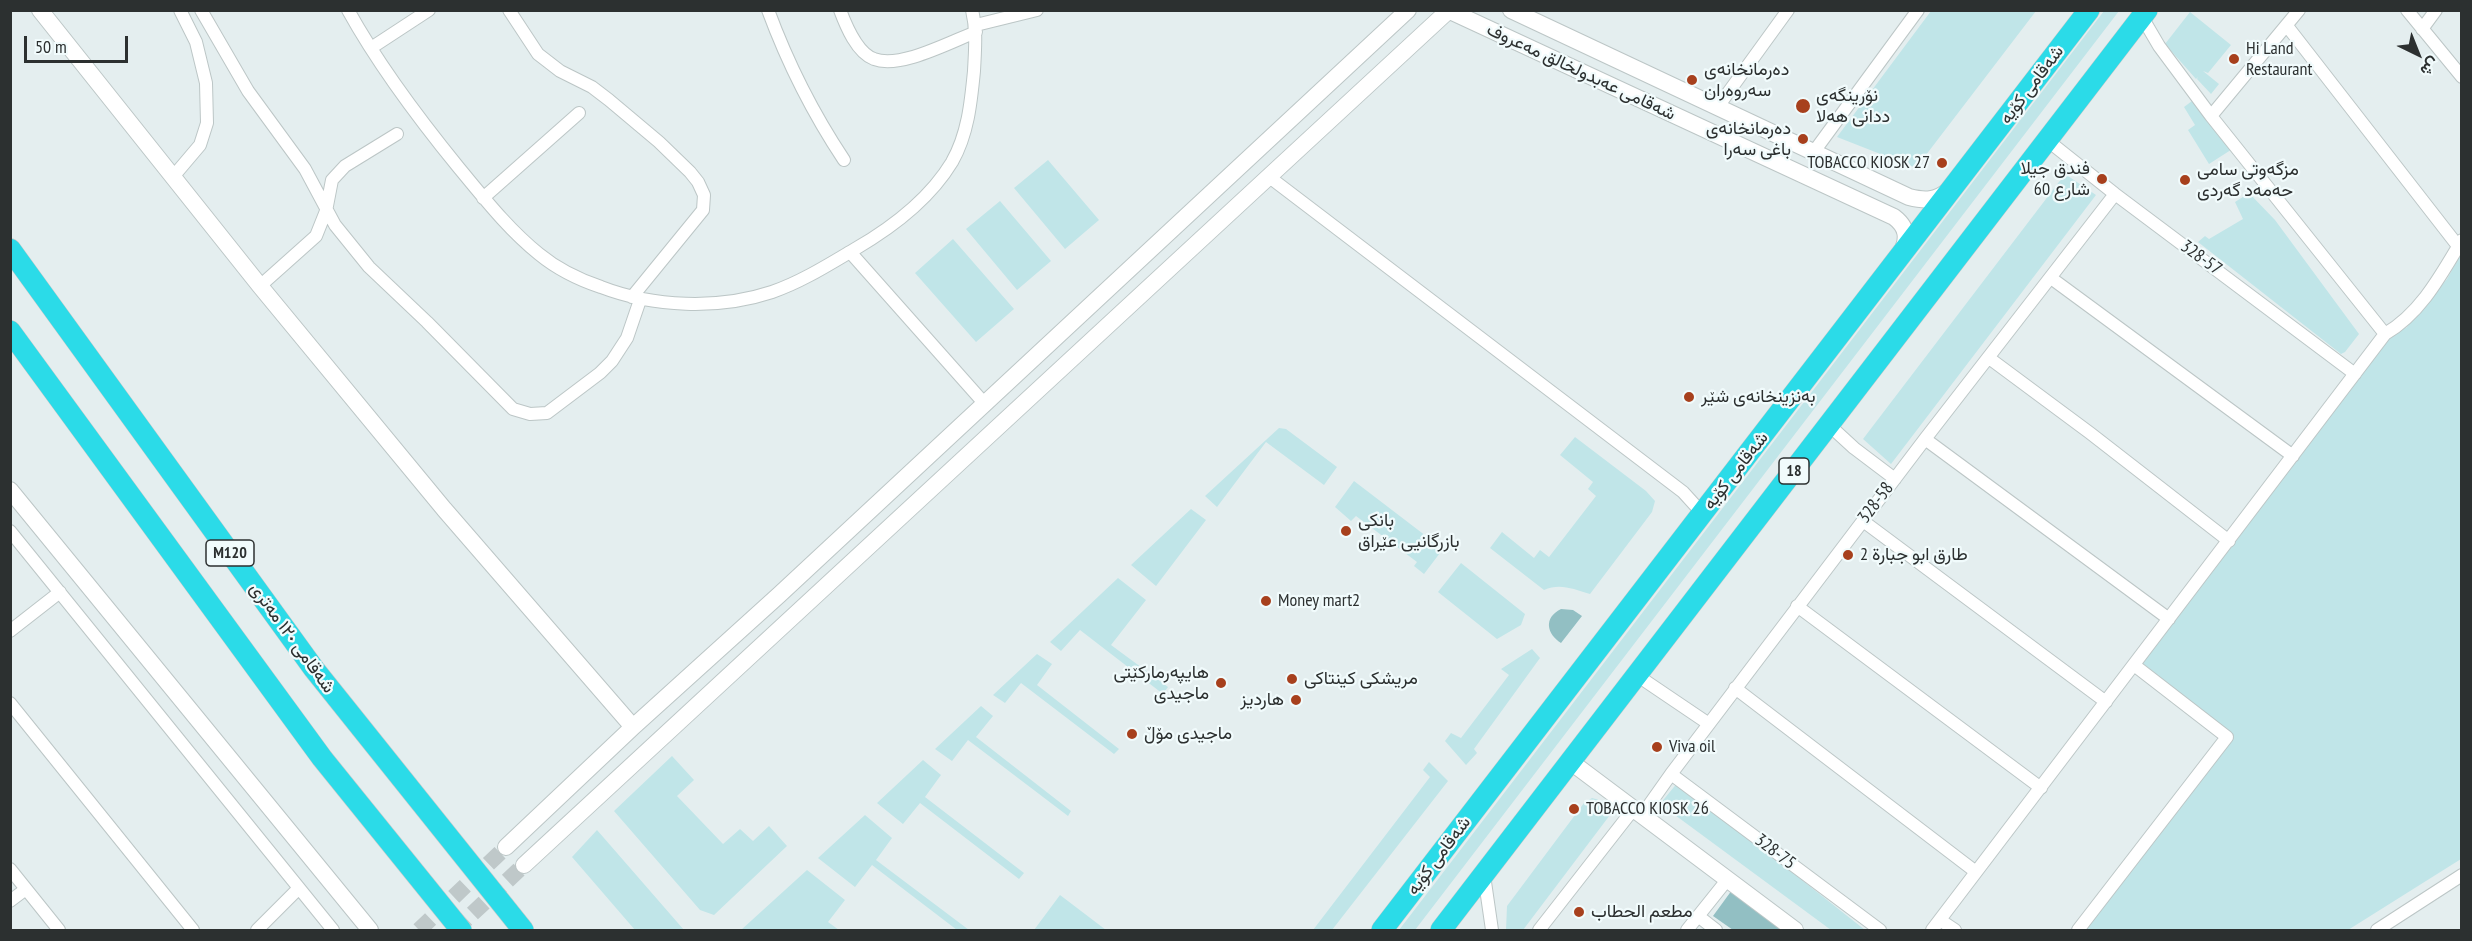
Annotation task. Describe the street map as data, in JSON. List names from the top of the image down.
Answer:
{
  "streets": {
    "highway": [
      "شەقامی کۆیە",
      "18",
      "M120",
      "شەقامی ١٢٠ مەتری"
    ],
    "street": [
      "شەقامی عەبدولخالق مەعروف",
      "328-57",
      "328-58",
      "328-75"
    ]
  },
  "crossings": [
    ["شەقامی عەبدولخالق مەعروف", "شەقامی کۆیە"],
    ["328-57", "18"],
    ["328-57", "328-58"],
    ["328-58", "328-75"]
  ],
  "places": [
    "Hi Land Restaurant",
    "دەرمانخانەی سەروەران",
    "نۆرینگەی ددانی هەلا",
    "دەرمانخانەی باغی سەرا",
    "TOBACCO KIOSK 27",
    "فندق جيلا شارع 60",
    "مزگەوتی سامی حەمەد گەردی",
    "بەنزینخانەی شێر",
    "بانکی بازرگانیی عێراق",
    "طارق ابو جبارة 2",
    "Money mart2",
    "مریشکی کینتاکی",
    "هایپەرمارکێتی ماجیدی",
    "هاردیز",
    "ماجیدی مۆڵ",
    "Viva oil",
    "TOBACCO KIOSK 26",
    "مطعم الحطاب"
  ],
  "scale_bar": "50 m",
  "north": "bottom right"
}
